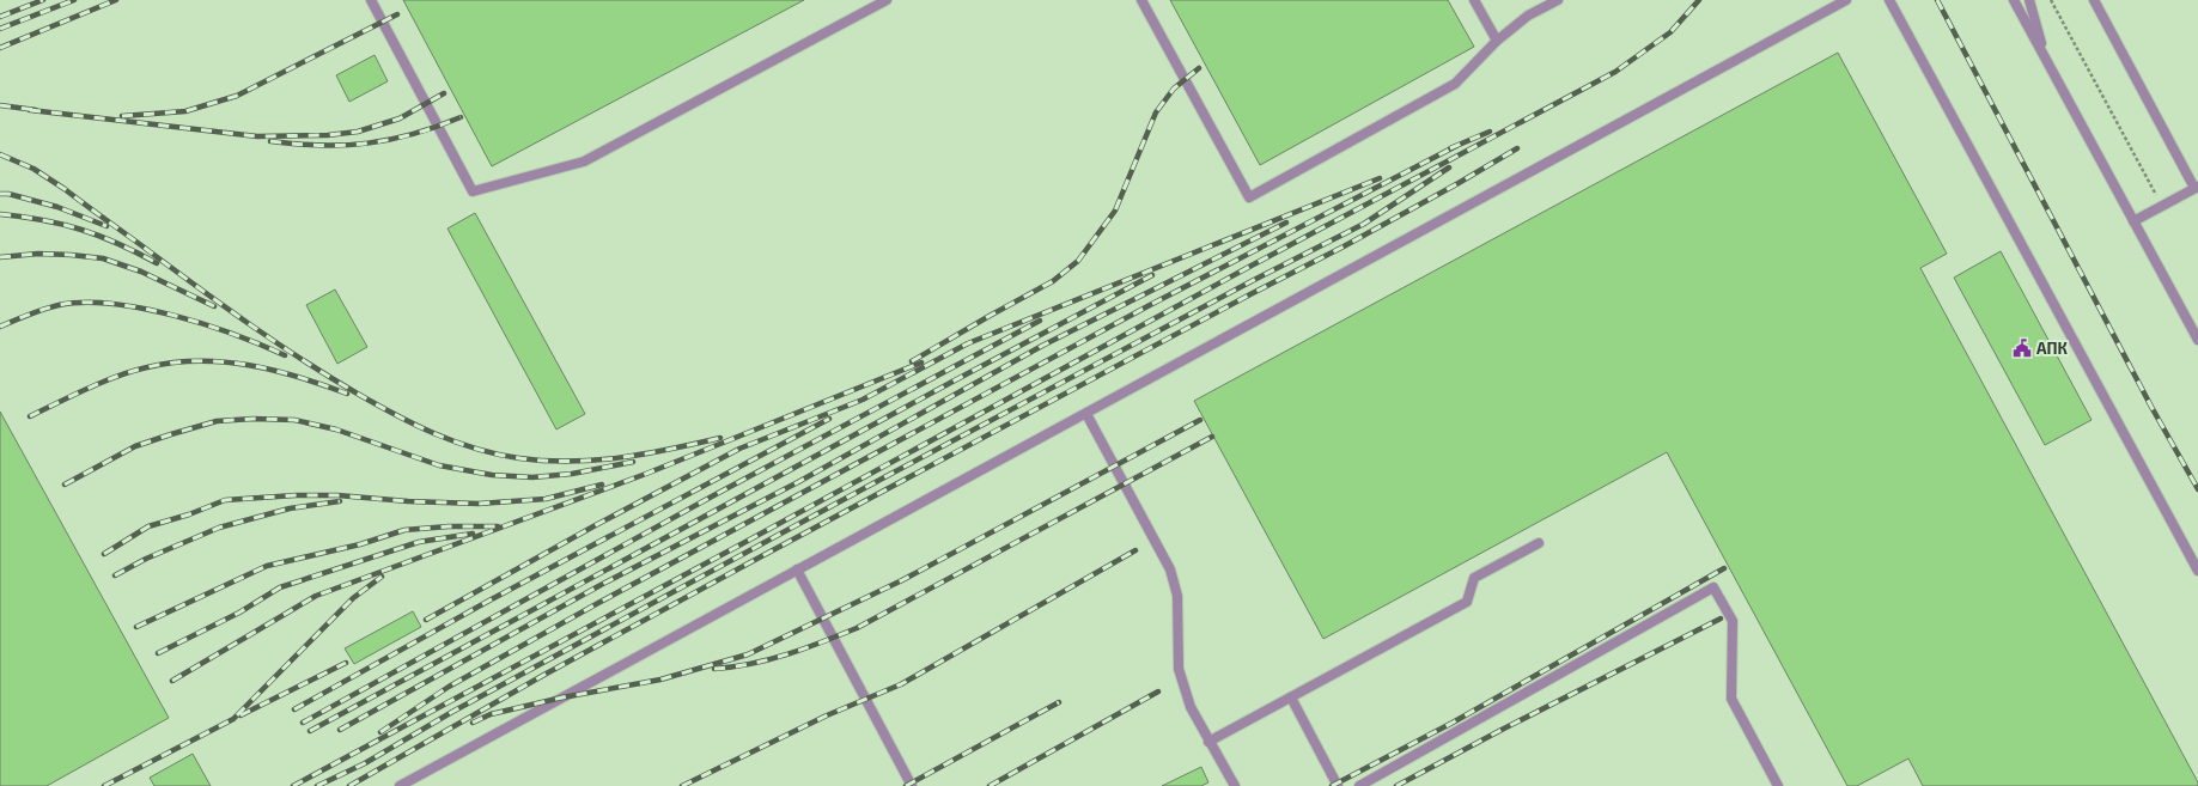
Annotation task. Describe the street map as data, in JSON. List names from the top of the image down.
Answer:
{
  "places": {
    "public building": ["АПК"]
  }
}
